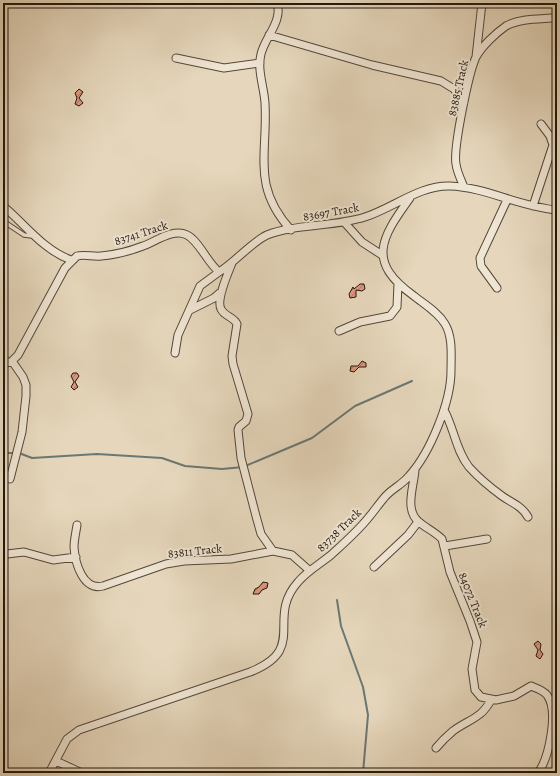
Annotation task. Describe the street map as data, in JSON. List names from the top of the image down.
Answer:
{
  "streets": {
    "street": [
      "83885 Track",
      "83697 Track",
      "83741 Track",
      "83738 Track",
      "83811 Track",
      "84072 Track"
    ]
  },
  "crossings": [
    ["83885 Track", "83697 Track"],
    ["83738 Track", "83811 Track"]
  ]
}
